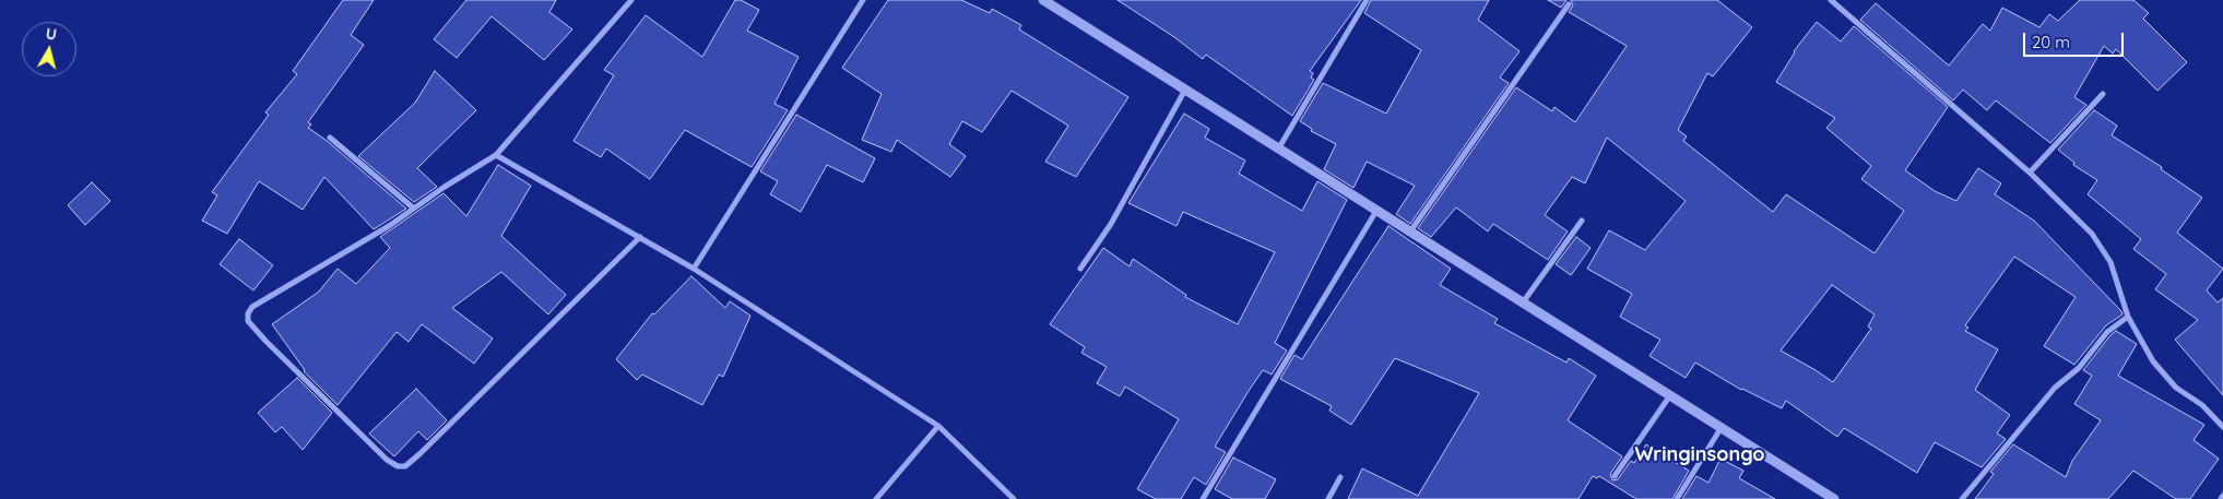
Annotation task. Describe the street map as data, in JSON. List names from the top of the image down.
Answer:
{
  "districts": ["Wringinsongo"],
  "scale_bar": "20 m",
  "north": "top"
}
